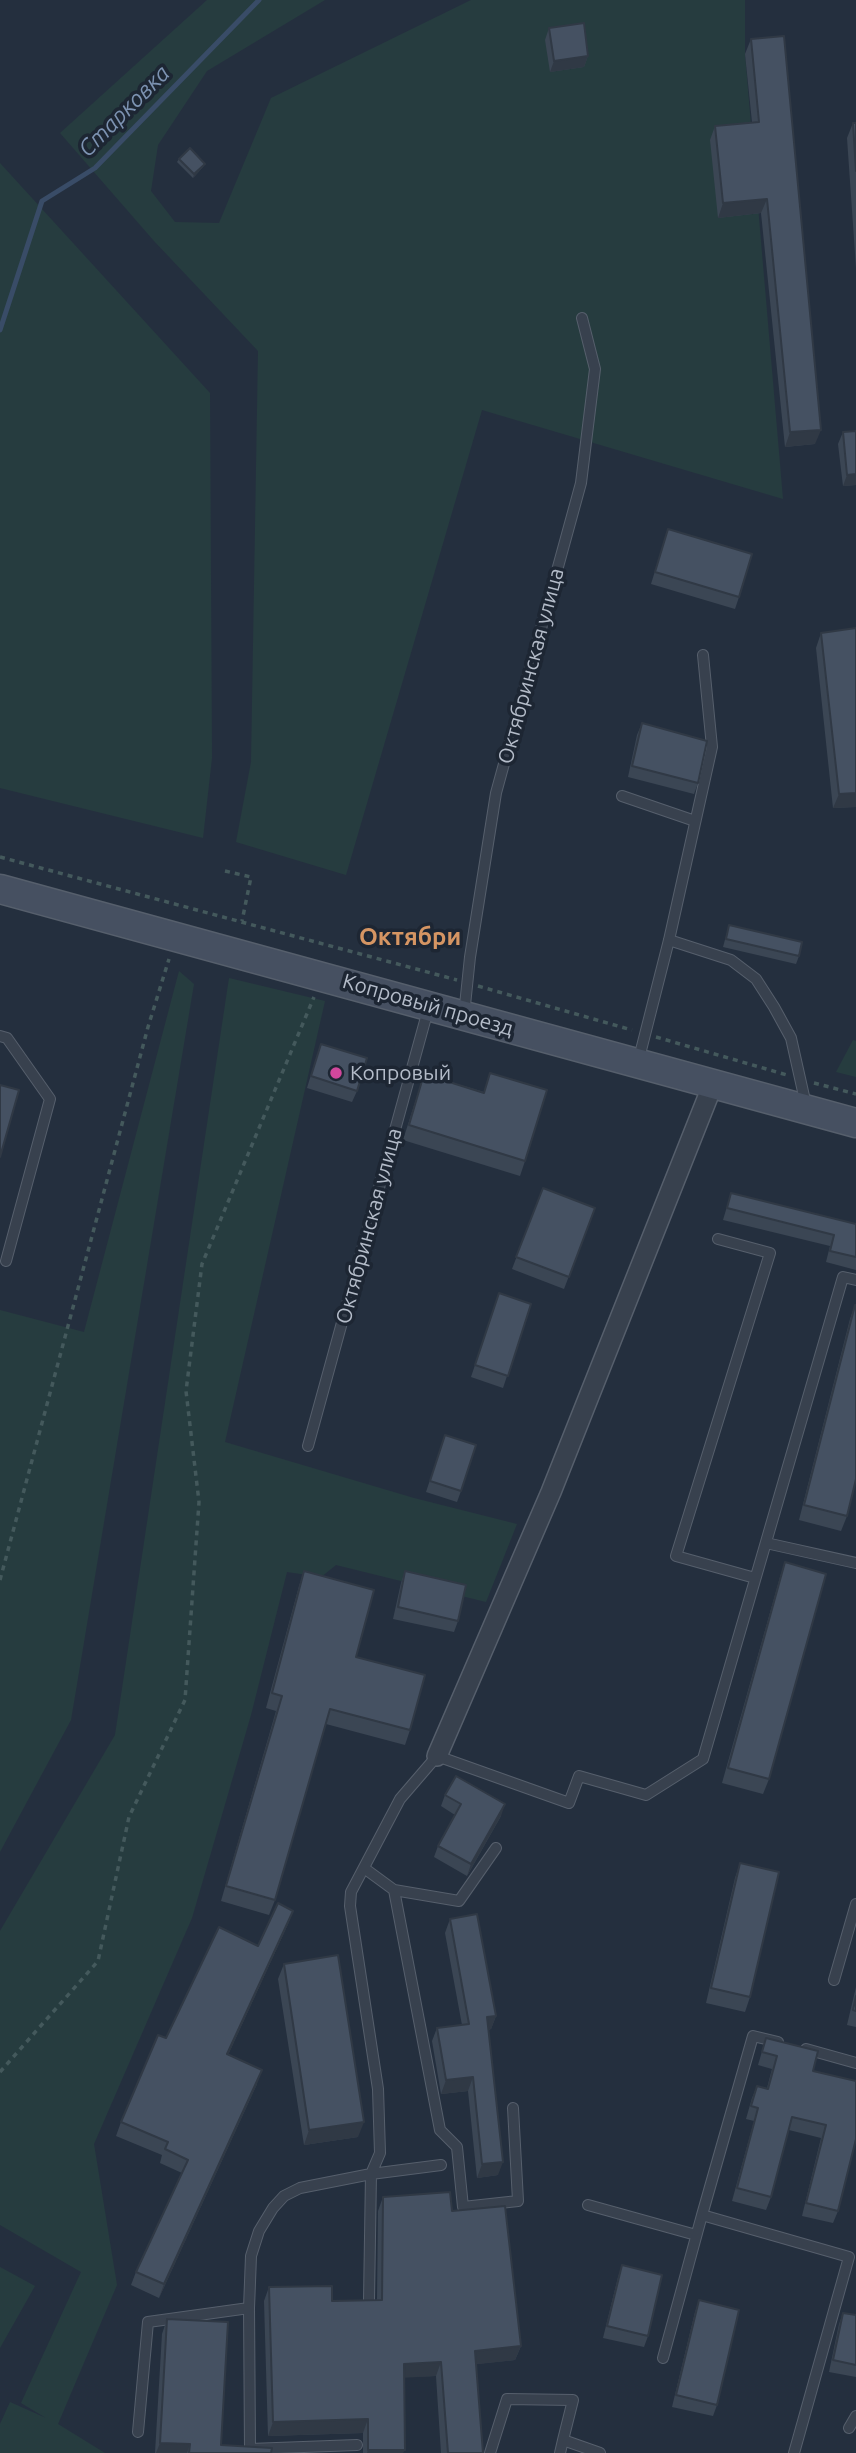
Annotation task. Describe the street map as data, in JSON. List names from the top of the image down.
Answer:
{
  "streets": {
    "main road": ["Копровый проезд"],
    "lane": ["Октябринская улица"]
  },
  "crossings": [
    ["Октябринская улица", "Копровый проезд"]
  ],
  "districts": ["Октябри"],
  "water": ["Старковка"],
  "places": ["Копровый"]
}
